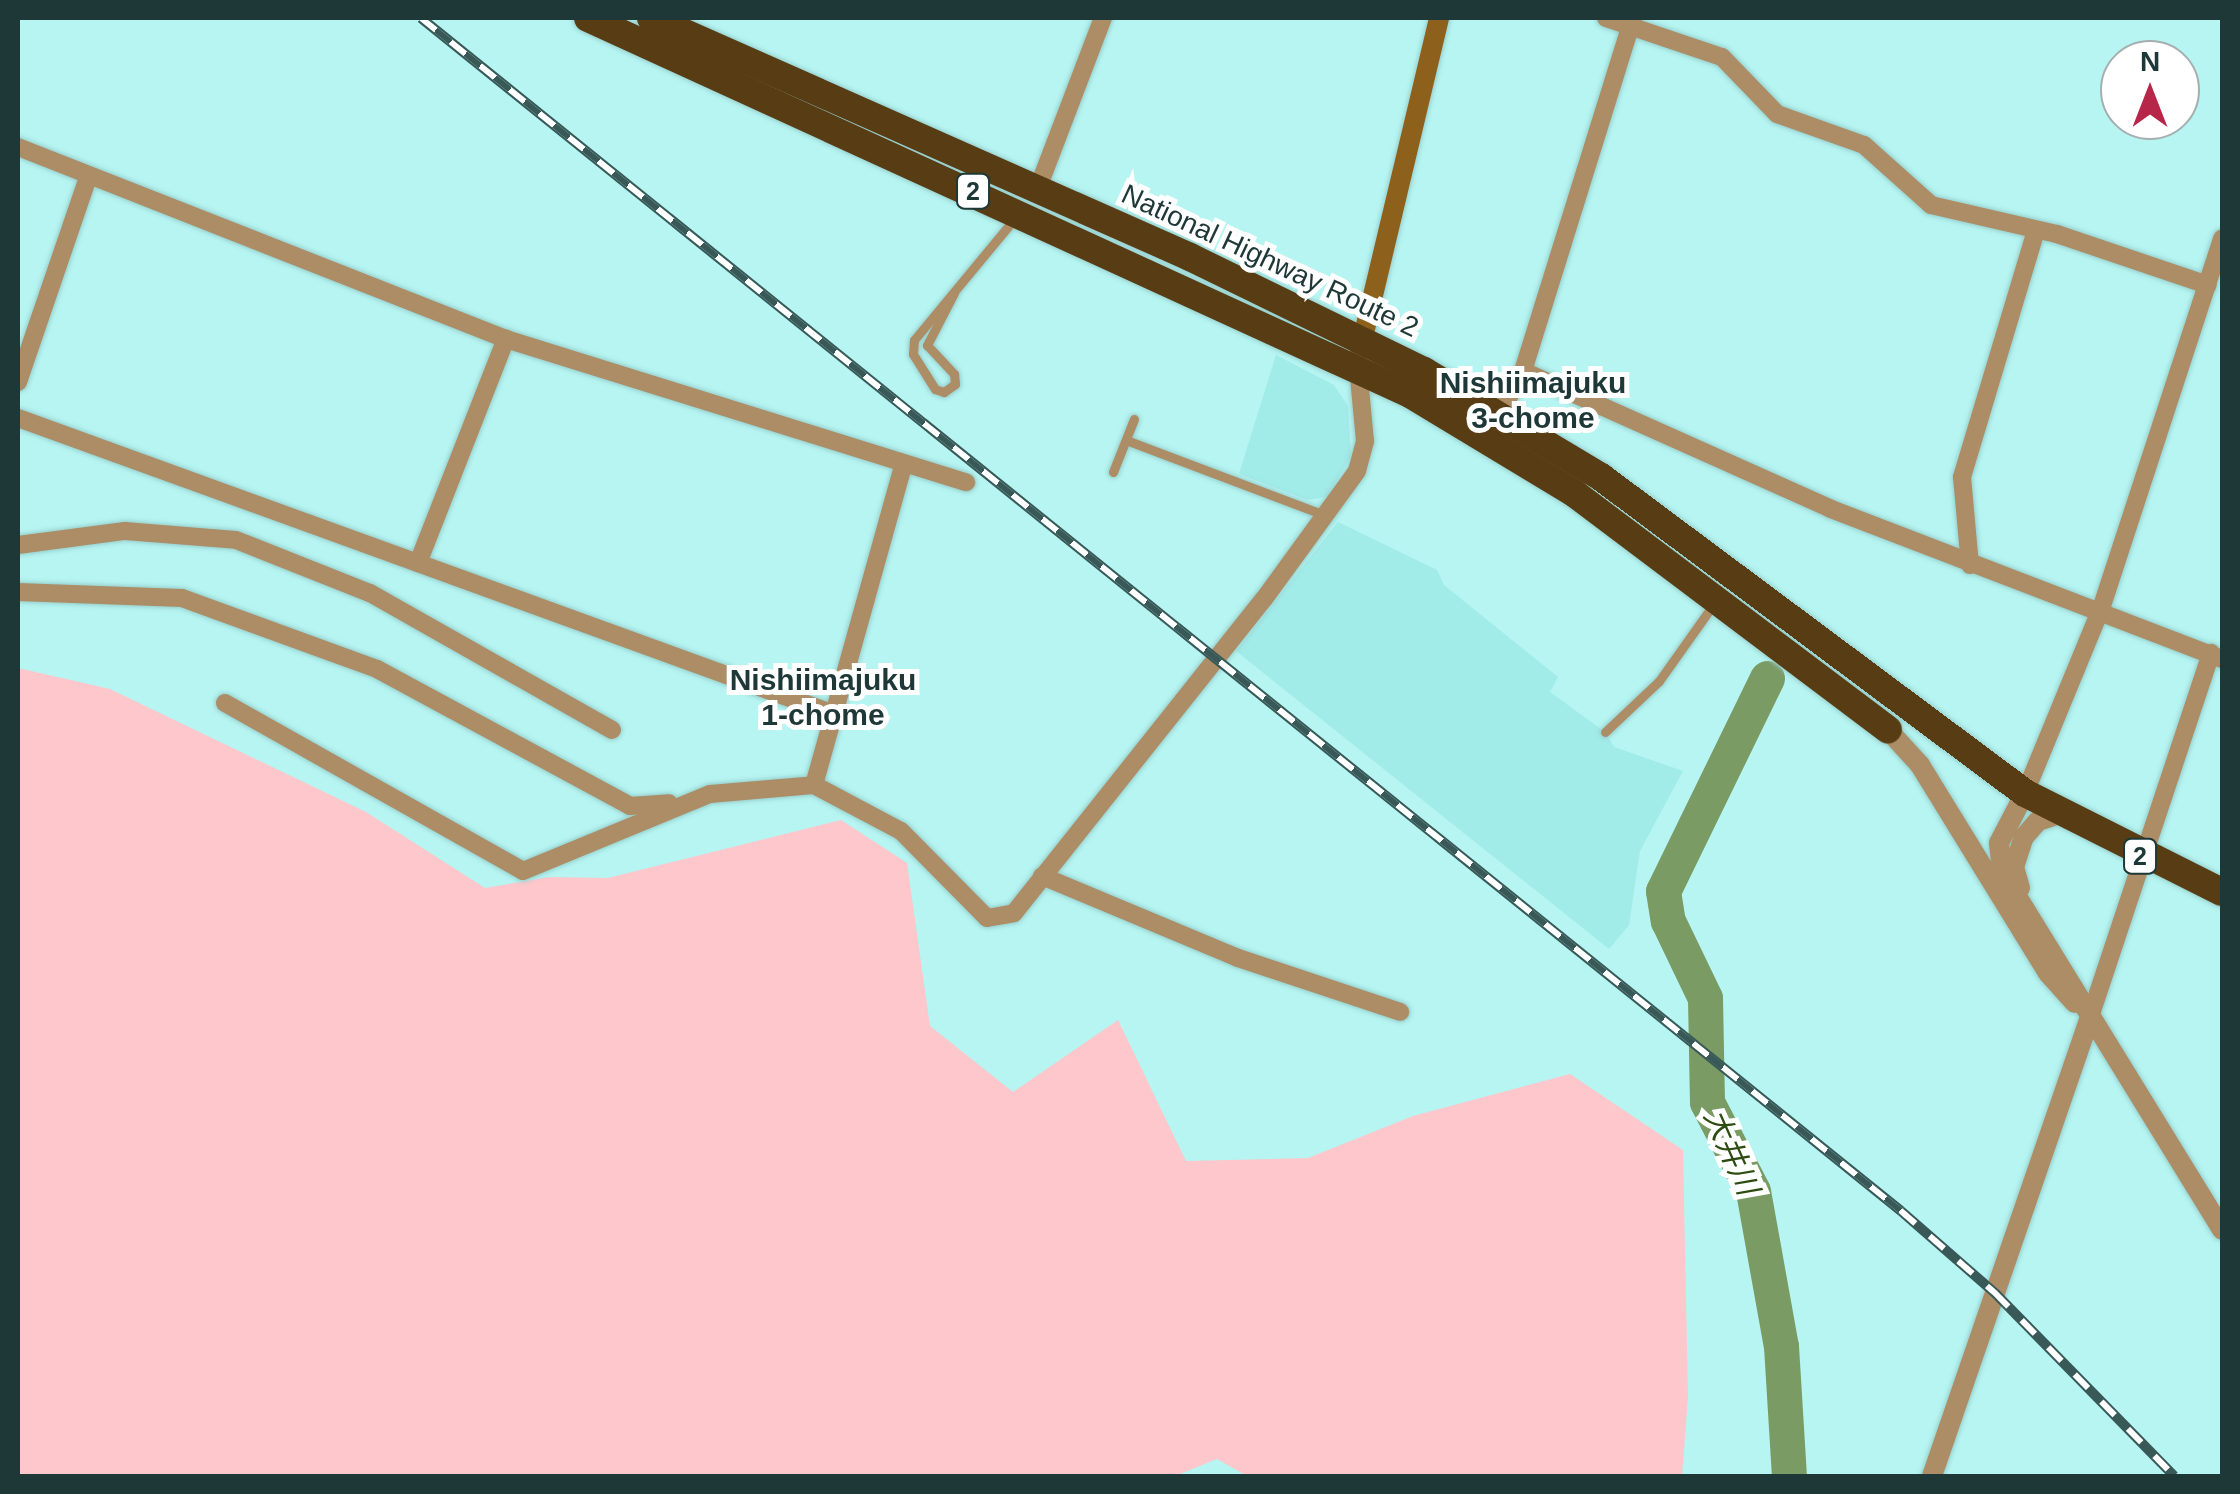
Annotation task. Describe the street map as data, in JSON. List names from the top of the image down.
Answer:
{
  "streets": {
    "highway": ["2", "National Highway Route 2"]
  },
  "districts": ["Nishiimajuku 3-chome", "Nishiimajuku 1-chome"],
  "water": ["大井川"],
  "north": "top"
}
